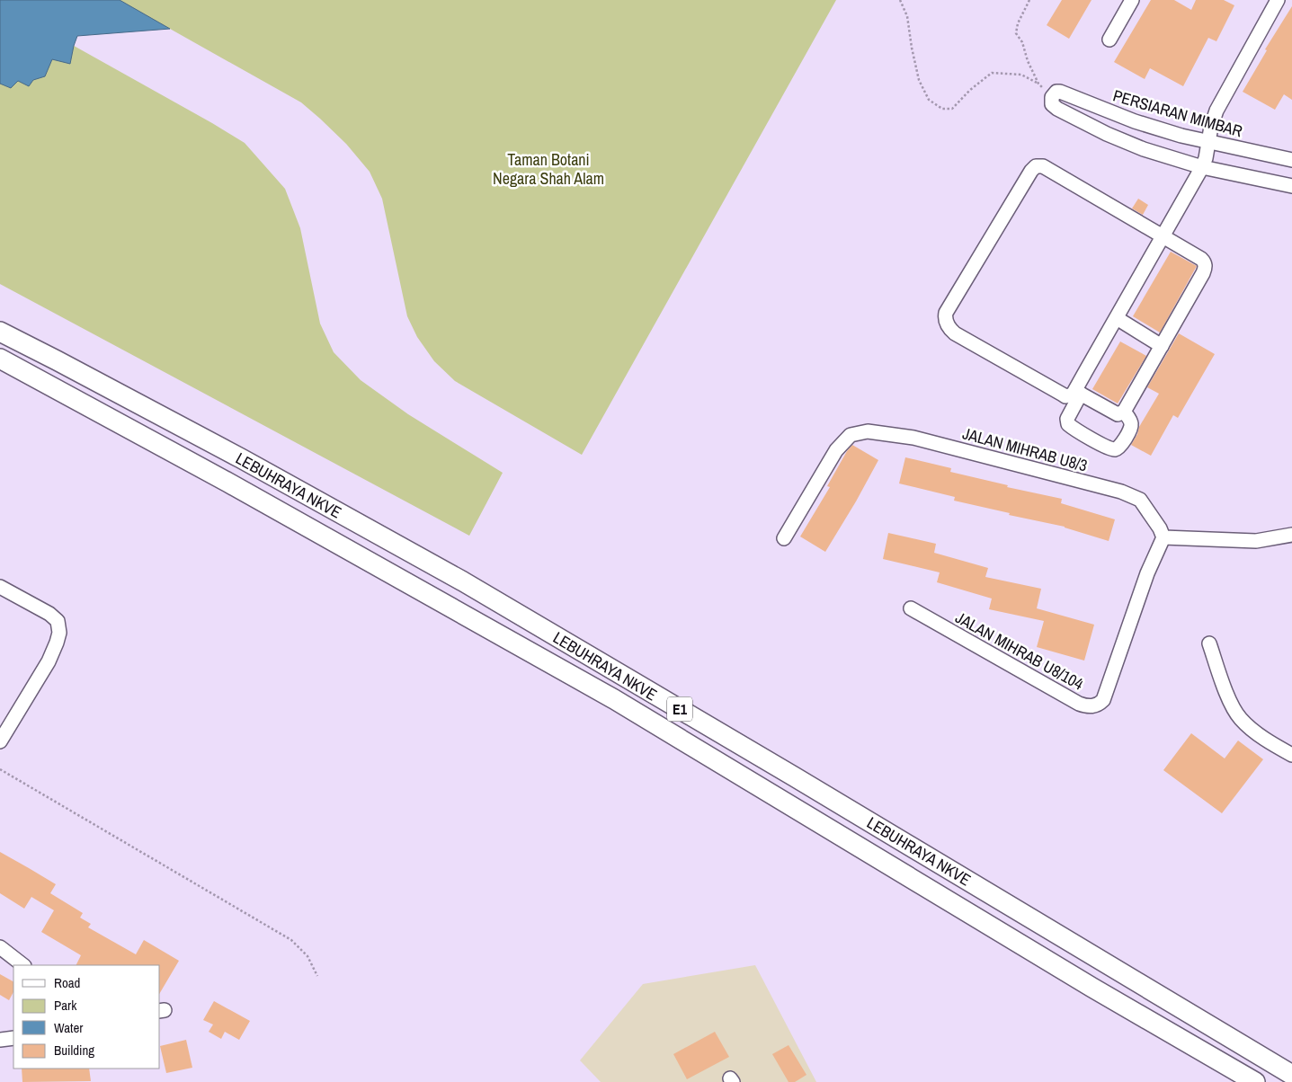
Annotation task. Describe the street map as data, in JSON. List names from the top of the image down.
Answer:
{
  "streets": {
    "highway": ["LEBUHRAYA NKVE", "E1"],
    "street": ["PERSIARAN MIMBAR", "JALAN MIHRAB U8/3", "JALAN MIHRAB U8/104"]
  },
  "crossings": [
    ["JALAN MIHRAB U8/3", "JALAN MIHRAB U8/104"]
  ],
  "parks": ["Taman Botani Negara Shah Alam"],
  "legend": [
    "Road",
    "Park",
    "Water",
    "Building"
  ]
}
